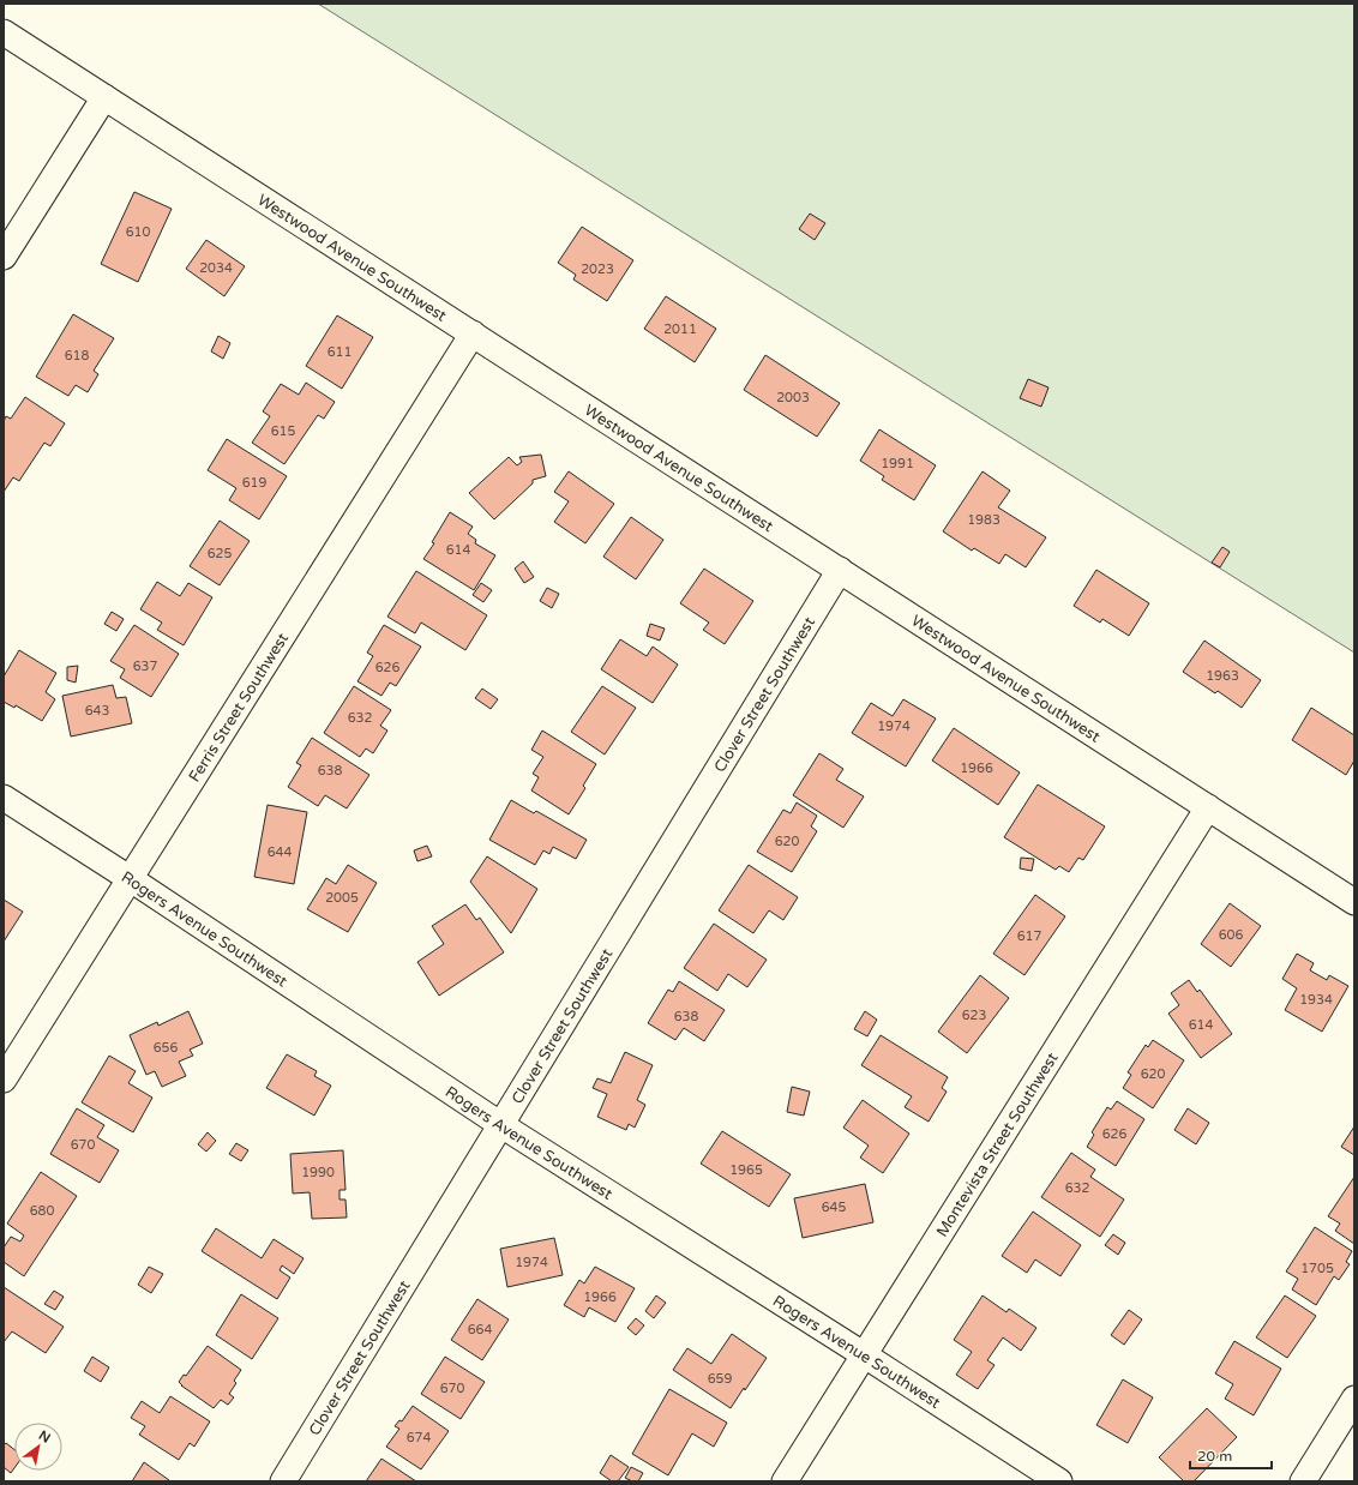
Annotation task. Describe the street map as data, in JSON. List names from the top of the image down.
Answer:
{
  "streets": {
    "street": [
      "Westwood Avenue Southwest",
      "Clover Street Southwest",
      "Ferris Street Southwest",
      "Rogers Avenue Southwest",
      "Montevista Street Southwest"
    ]
  },
  "crossings": [
    ["Westwood Avenue Southwest", "Clover Street Southwest"],
    ["Westwood Avenue Southwest", "Ferris Street Southwest"],
    ["Westwood Avenue Southwest", "Montevista Street Southwest"],
    ["Clover Street Southwest", "Rogers Avenue Southwest"],
    ["Ferris Street Southwest", "Rogers Avenue Southwest"],
    ["Rogers Avenue Southwest", "Montevista Street Southwest"]
  ],
  "house_numbers": [
    "610",
    "2034",
    "2023",
    "2011",
    "611",
    "618",
    "2003",
    "615",
    "1991",
    "619",
    "1983",
    "614",
    "625",
    "637",
    "626",
    "1963",
    "643",
    "632",
    "1974",
    "1966",
    "638",
    "620",
    "644",
    "2005",
    "606",
    "617",
    "1934",
    "623",
    "638",
    "614",
    "656",
    "620",
    "626",
    "670",
    "1965",
    "1990",
    "632",
    "645",
    "680",
    "1974",
    "1705",
    "1966",
    "664",
    "659",
    "670",
    "674"
  ],
  "scale_bar": "20 m",
  "north": "top right"
}
